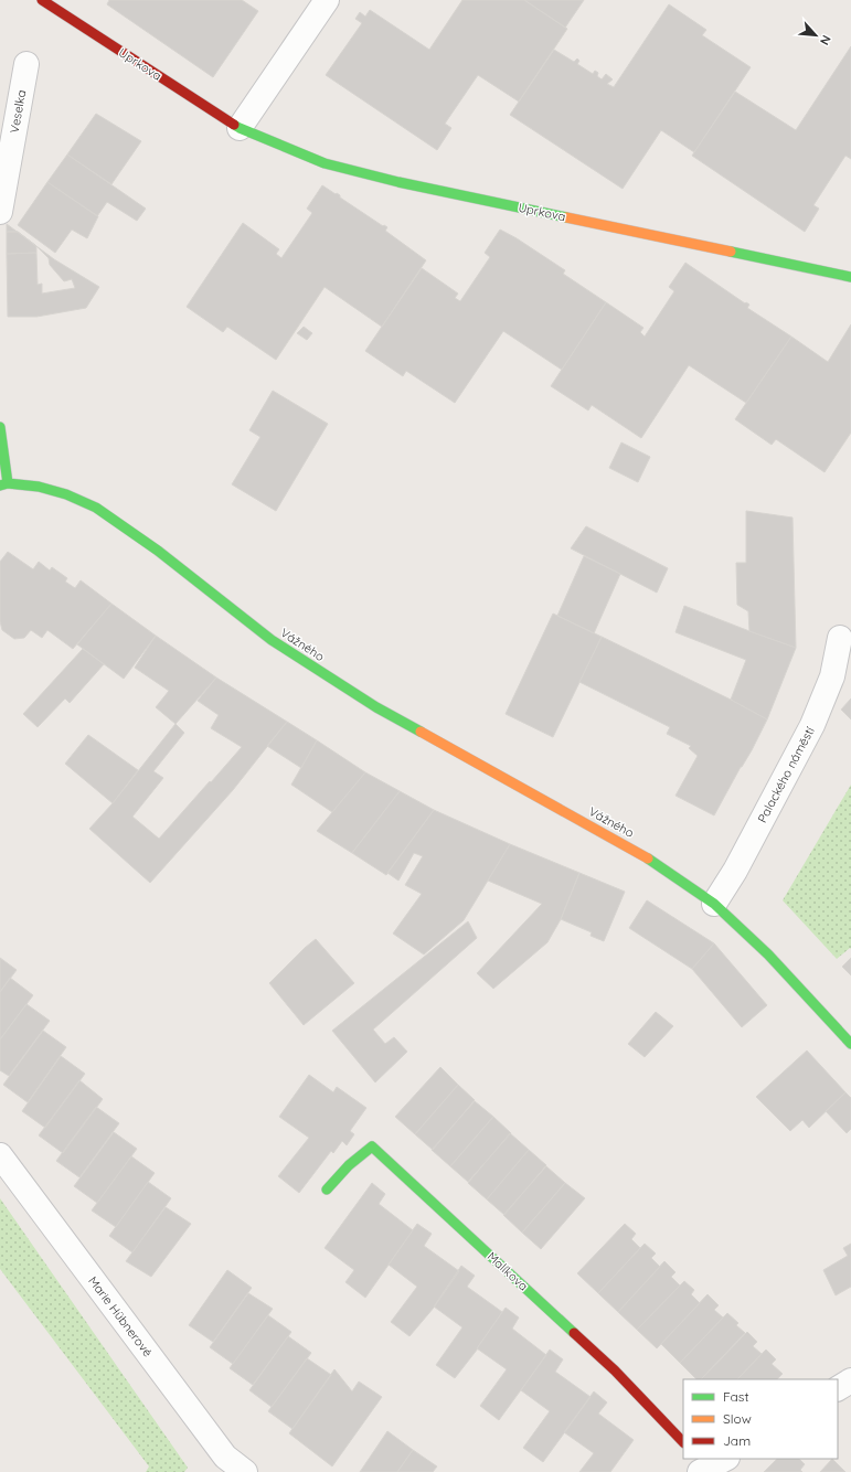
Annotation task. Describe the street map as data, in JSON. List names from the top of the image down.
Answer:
{
  "streets": {
    "street": [
      "Uprkova",
      "Veselka",
      "Vážného",
      "Palackého náměstí",
      "Malíkova",
      "Marie Hübnerové"
    ]
  },
  "crossings": [
    ["Vážného", "Palackého náměstí"]
  ],
  "legend": ["Fast", "Slow", "Jam"],
  "north": "bottom right"
}
